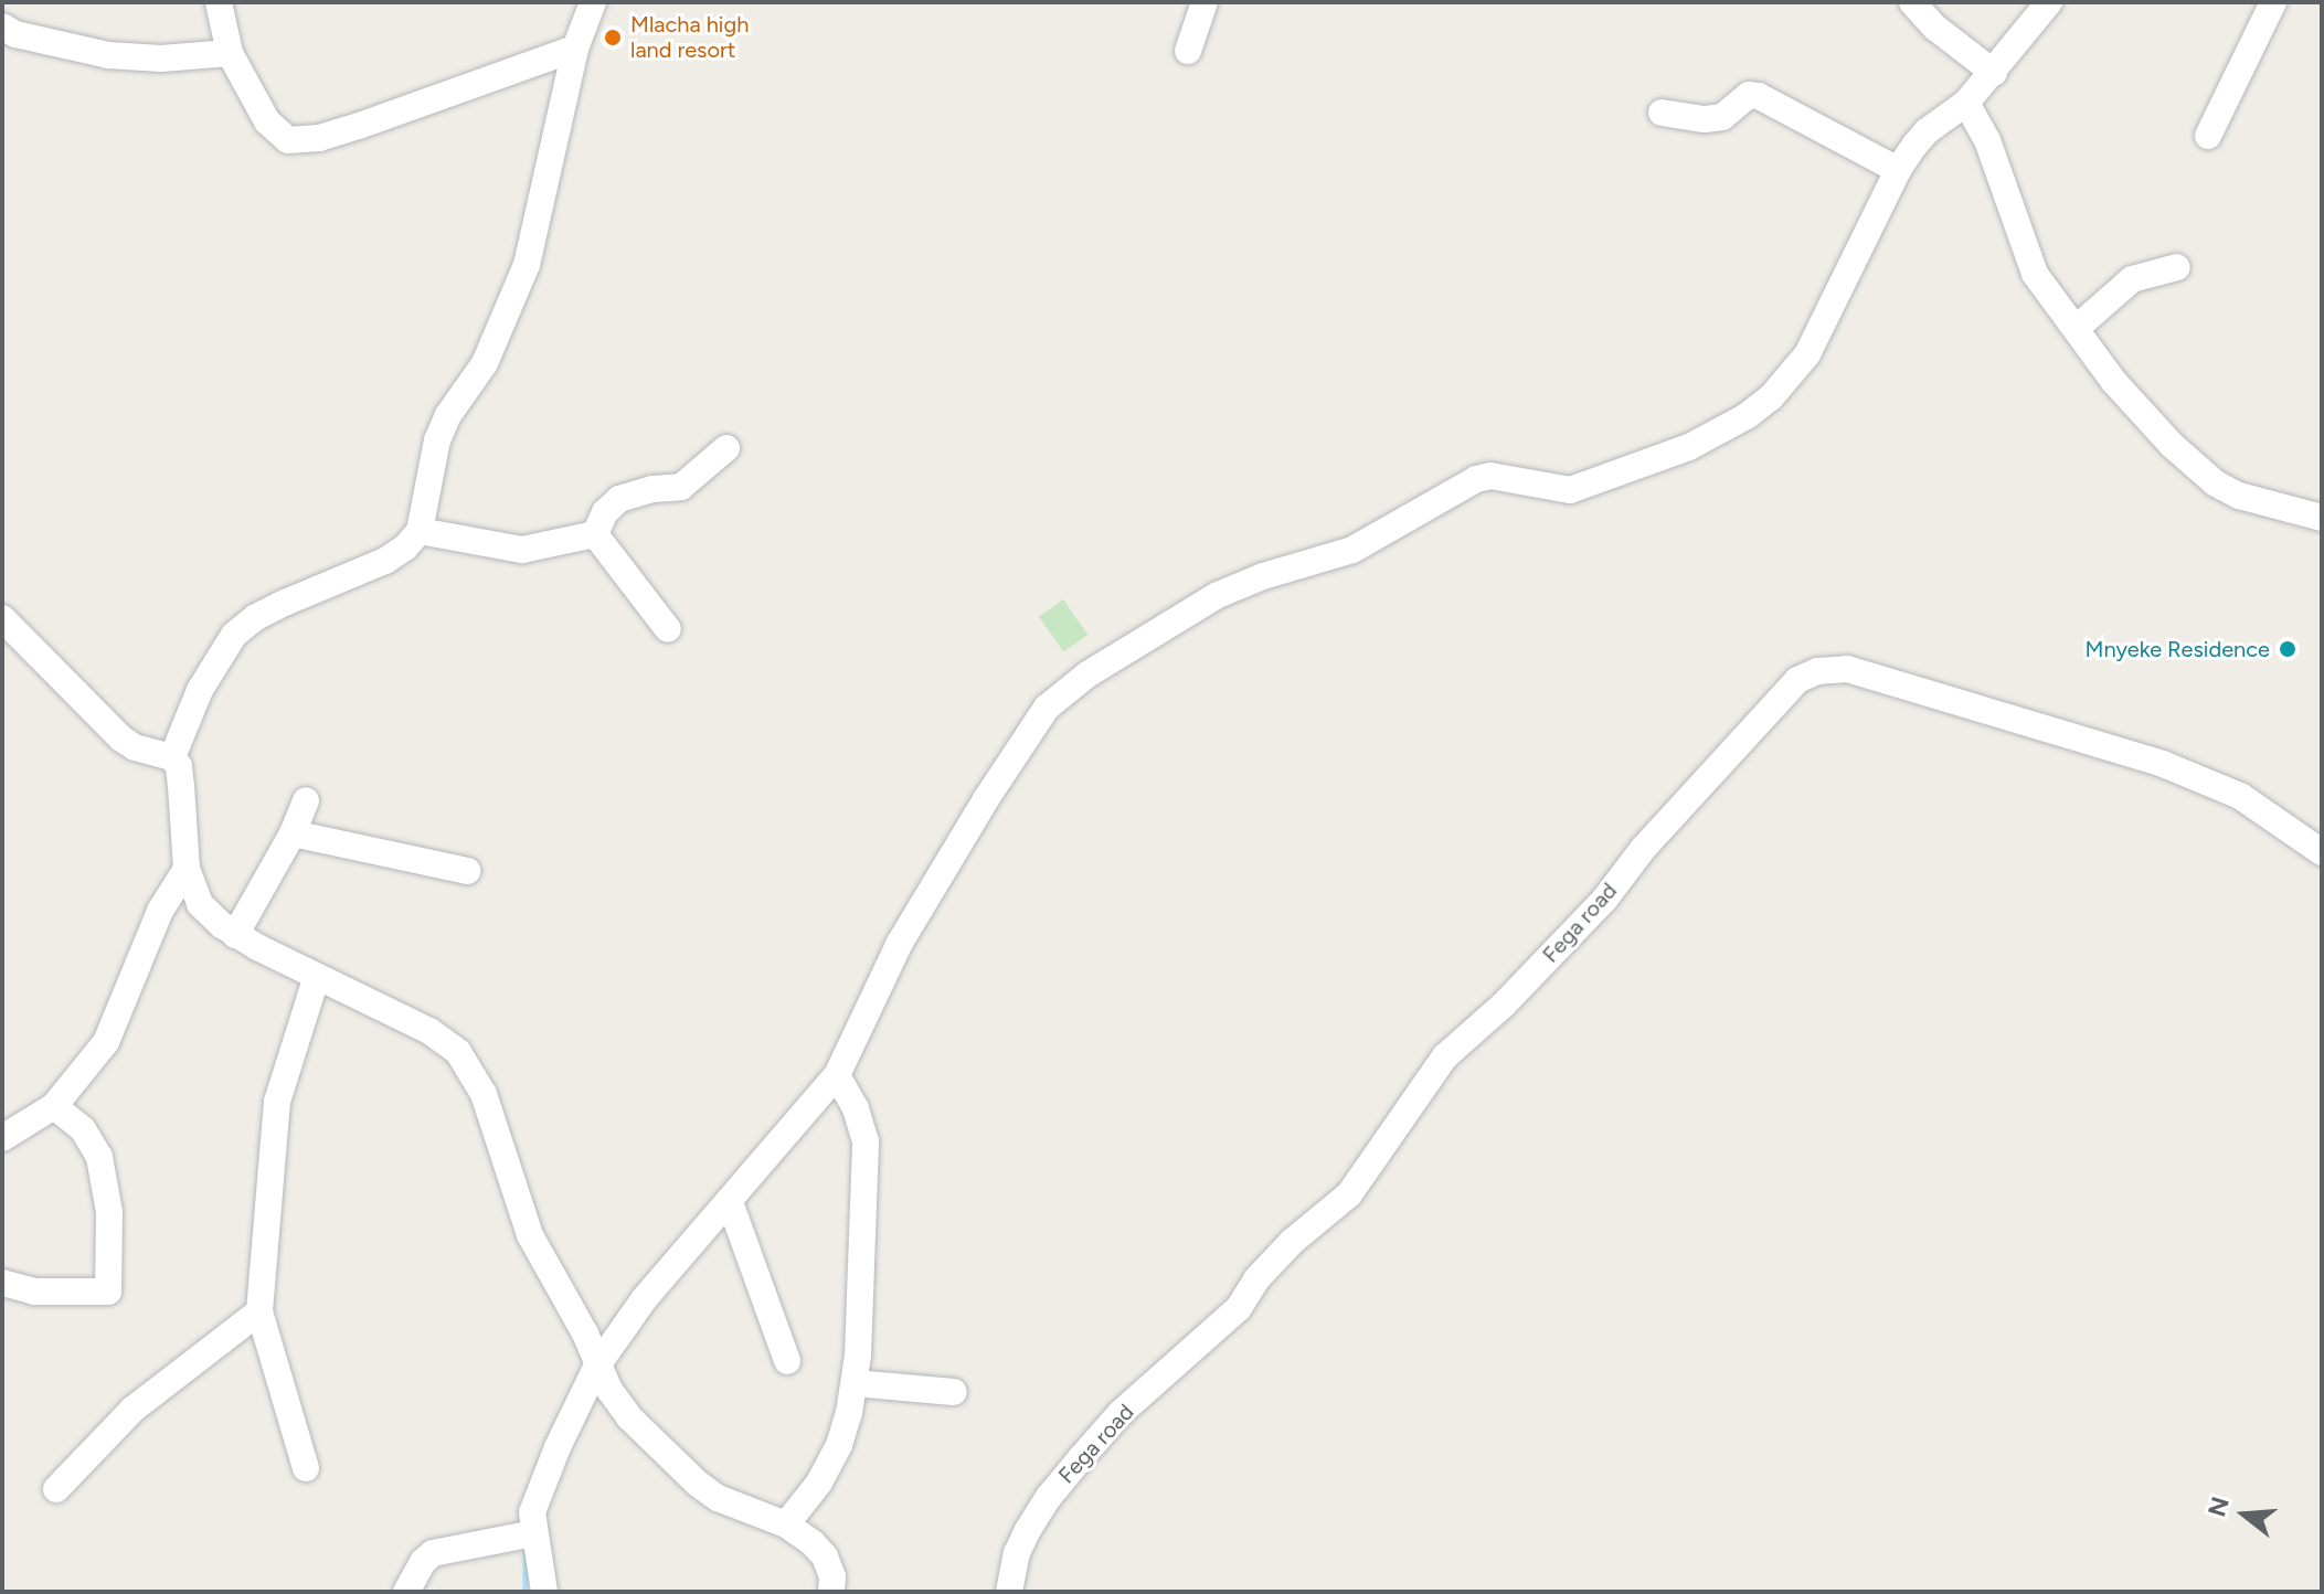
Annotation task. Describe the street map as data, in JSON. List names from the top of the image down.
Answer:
{
  "streets": {
    "street": ["Fega road"]
  },
  "places": ["Mlacha high land resort", "Mnyeke Residence"],
  "north": "left"
}
